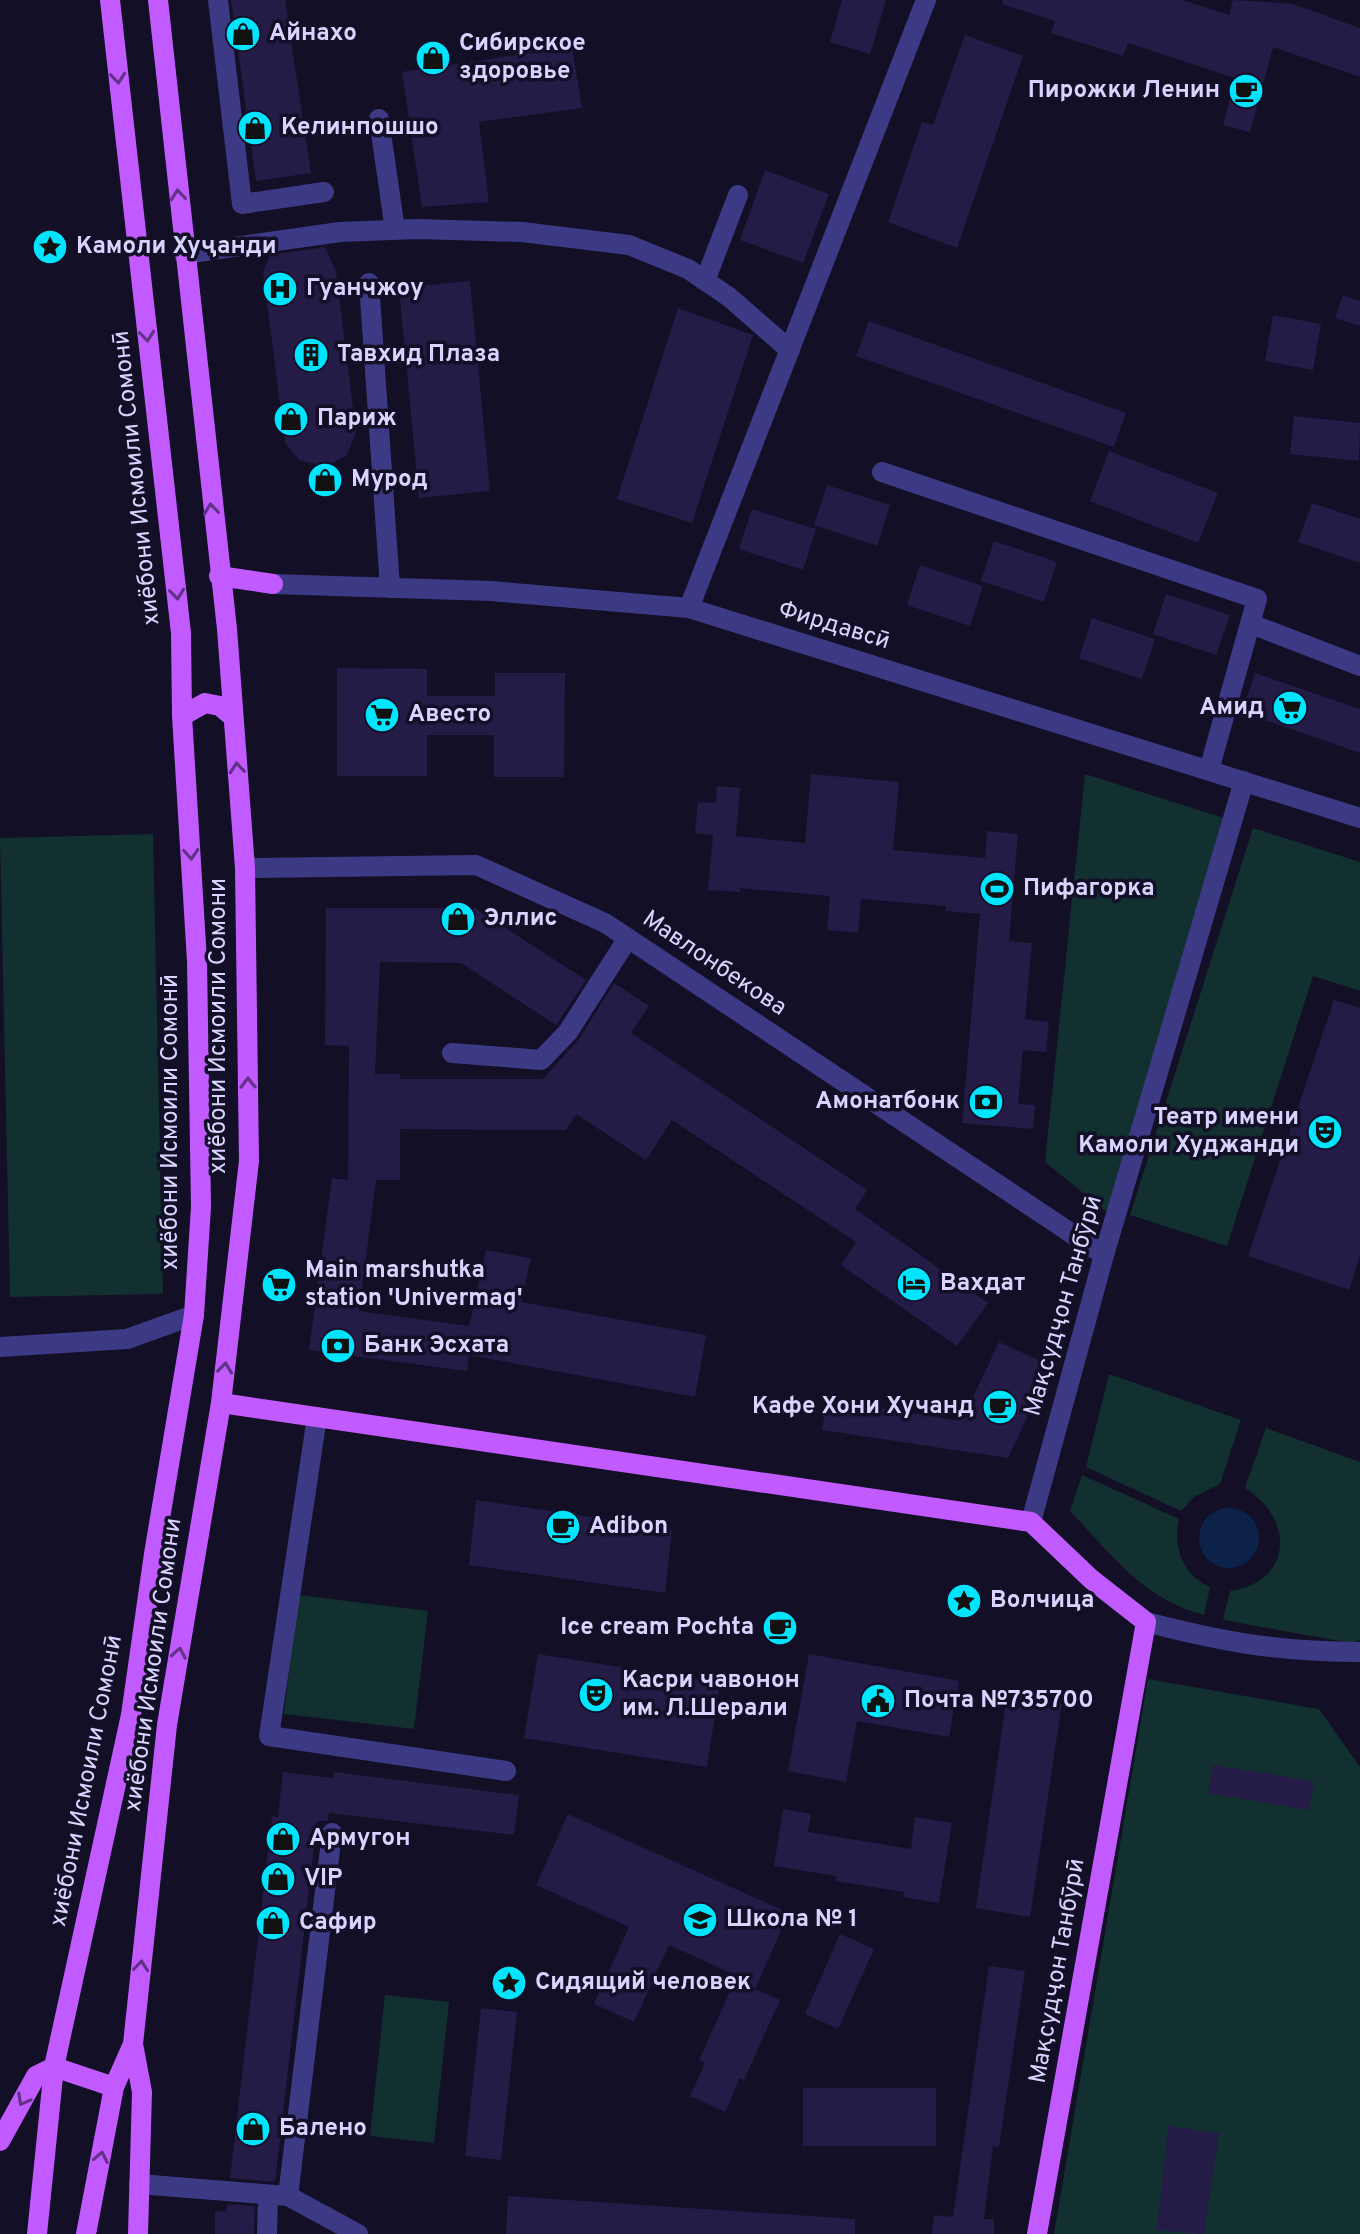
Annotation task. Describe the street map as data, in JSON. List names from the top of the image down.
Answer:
{
  "streets": {
    "main road": ["хиёбони Исмоили Сомонӣ", "хиёбони Исмоили Сомони", "Мақсудҷон Танбӯрӣ"],
    "street": ["Фирдавсӣ", "Мавлонбекова"]
  },
  "crossings": [
    ["Фирдавсӣ", "Мақсудҷон Танбӯрӣ"],
    ["Мавлонбекова", "хиёбони Исмоили Сомони"],
    ["Мавлонбекова", "Мақсудҷон Танбӯрӣ"]
  ],
  "one_way": ["хиёбони Исмоили Сомонӣ", "хиёбони Исмоили Сомони"],
  "places": {
    "shop": [
      "Айнахо",
      "Сибирское здоровье",
      "Келинпошшо",
      "Париж",
      "Мурод",
      "Эллис",
      "Армугон",
      "VIP",
      "Сафир",
      "Балено"
    ],
    "cafe": [
      "Пирожки Ленин",
      "Кафе Хони Хучанд",
      "Adibon",
      "Ice cream Pochta"
    ],
    "place": ["Камоли Хуҷанди", "Волчица", "Сидящий человек"],
    "hospital": ["Гуанчжоу"],
    "building": ["Тавхид Плаза"],
    "supermarket": ["Амид", "Авесто", "Main marshutka station 'Univermag'"],
    "sports": ["Пифагорка"],
    "bank": ["Амонатбонк", "Банк Эсхата"],
    "theatre": ["Театр имени Камоли Худжанди", "Касри чавонон им. Л.Шерали"],
    "hotel": ["Вахдат"],
    "public building": ["Почта №735700"],
    "school or university": ["Школа № 1"]
  }
}
